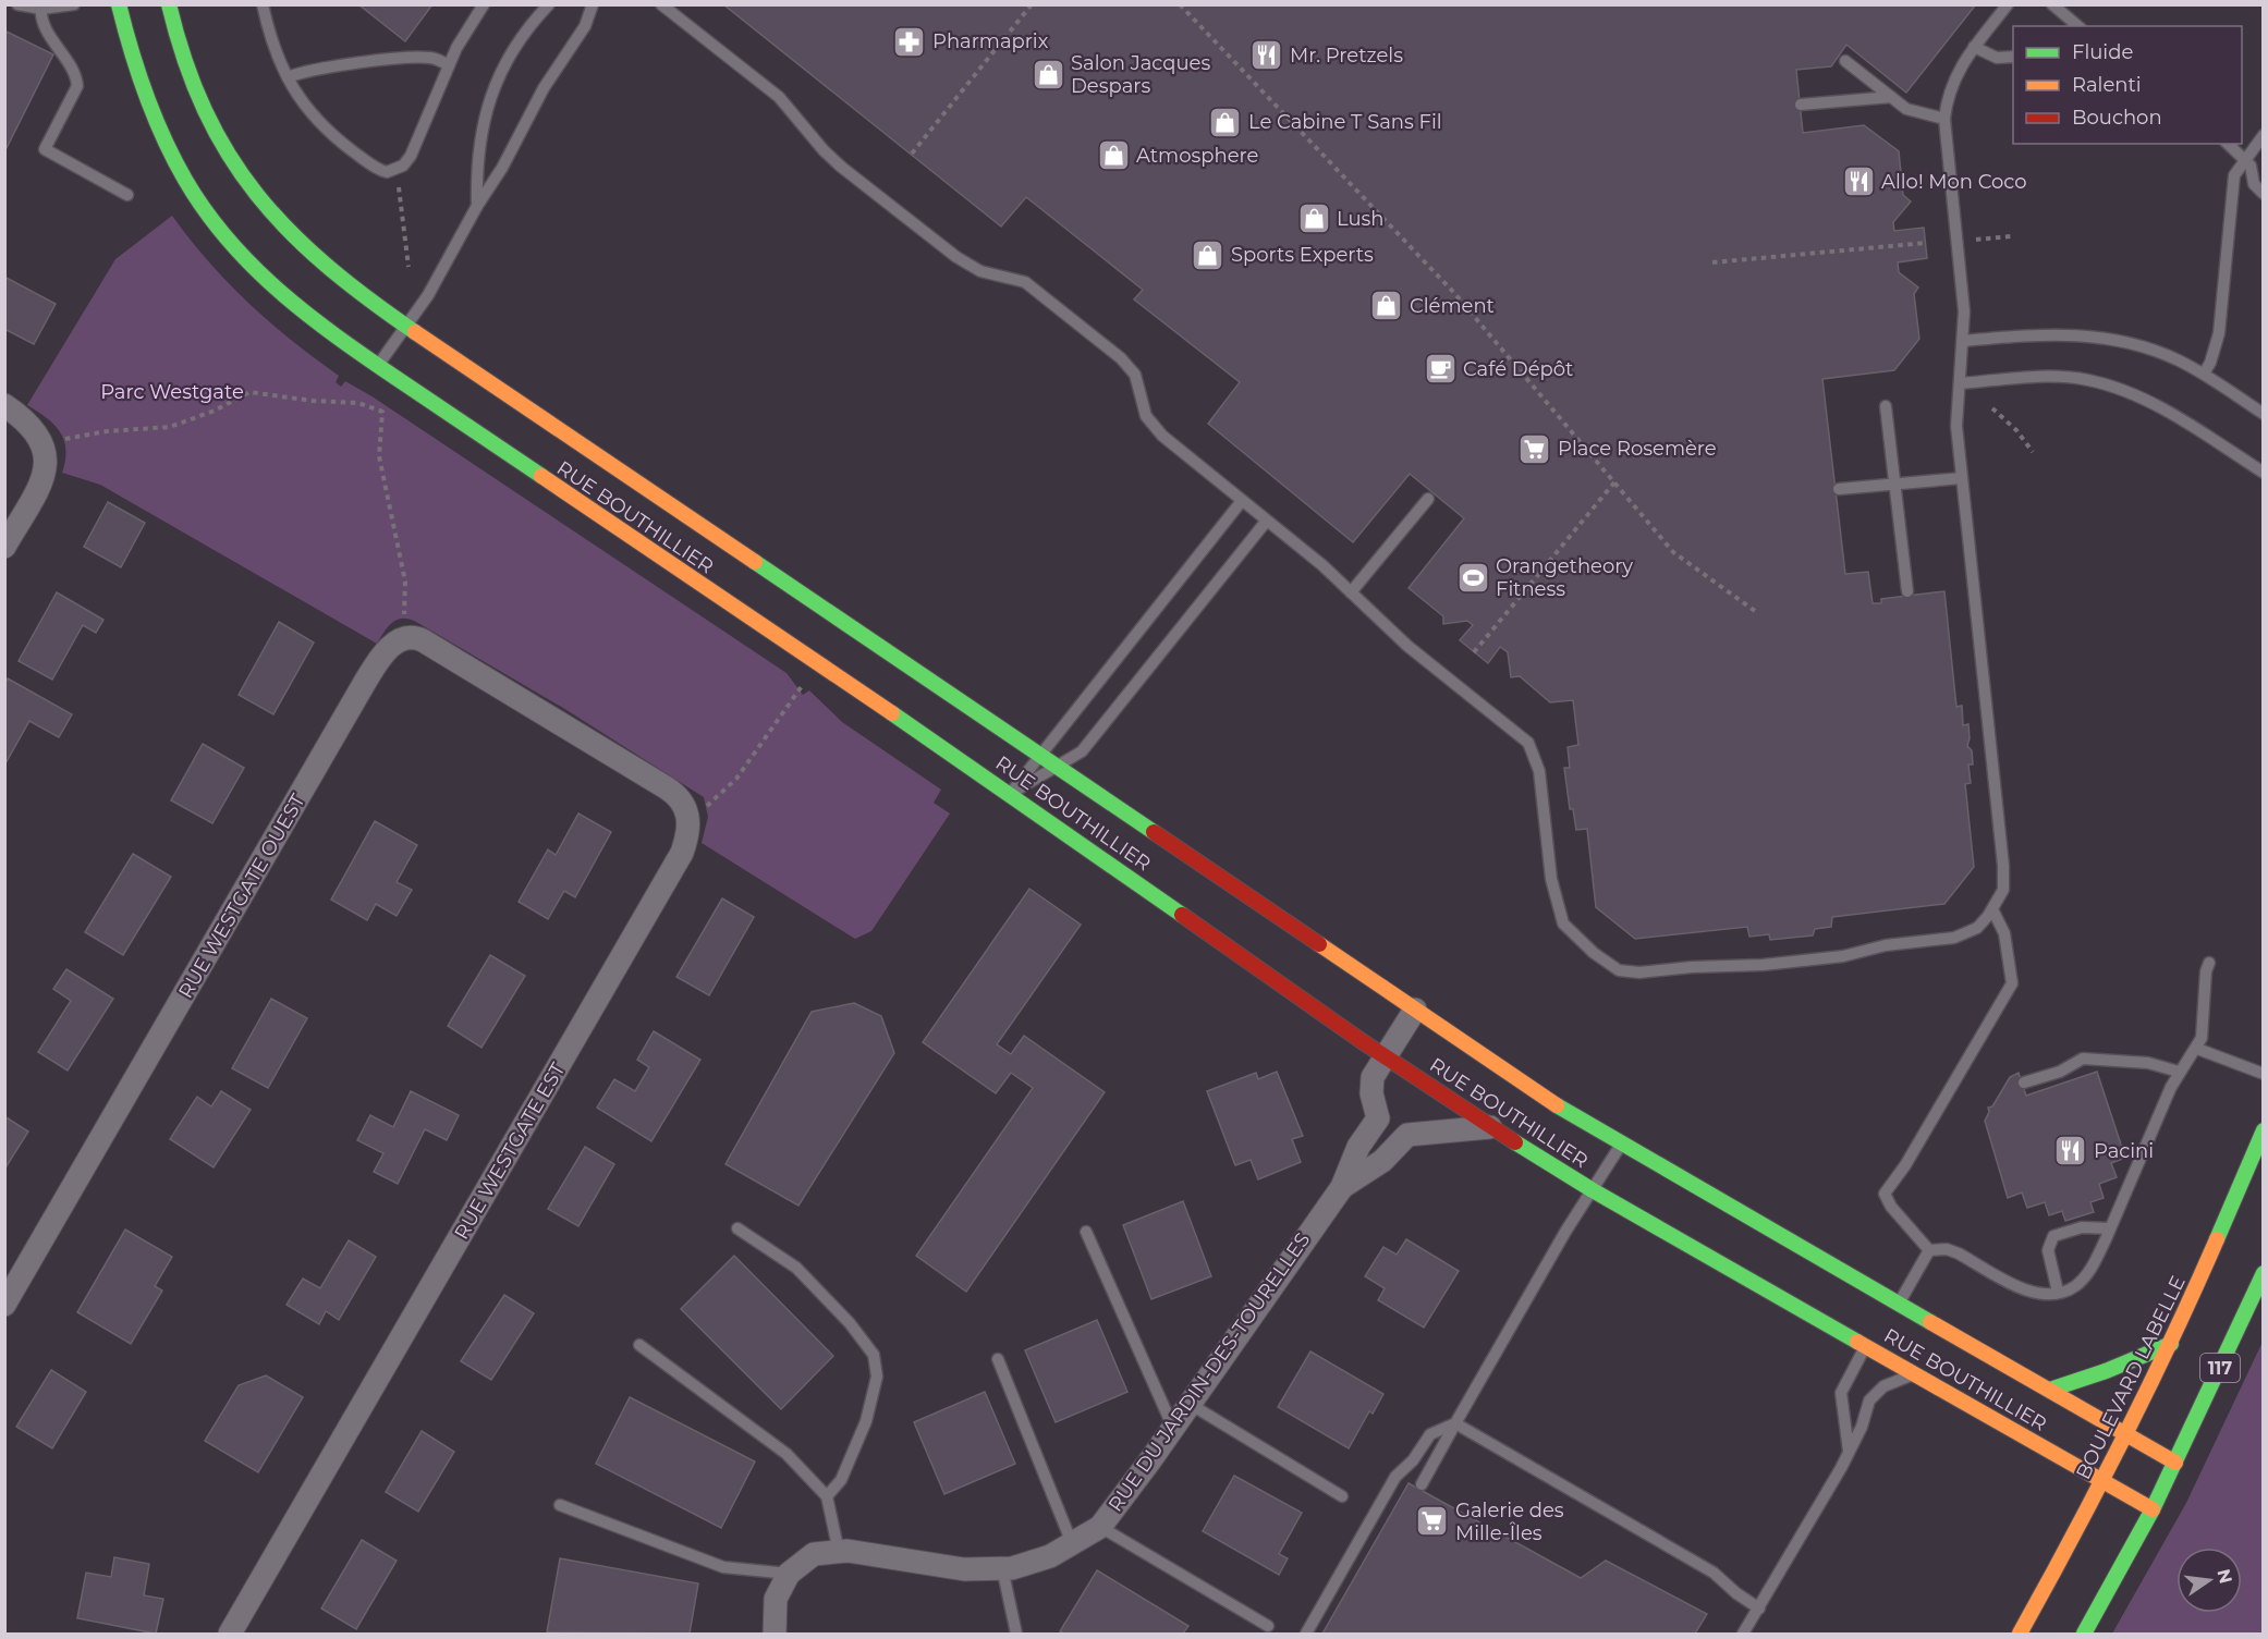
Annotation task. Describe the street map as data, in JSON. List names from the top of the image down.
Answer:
{
  "streets": {
    "street": [
      "RUE BOUTHILLIER",
      "RUE WESTGATE OUEST",
      "RUE WESTGATE EST",
      "117",
      "RUE DU JARDIN-DES-TOURELLES",
      "BOULEVARD LABELLE"
    ]
  },
  "crossings": [
    ["RUE BOUTHILLIER", "117"],
    ["RUE BOUTHILLIER", "BOULEVARD LABELLE"],
    ["RUE WESTGATE OUEST", "RUE WESTGATE EST"]
  ],
  "parks": ["Parc Westgate"],
  "places": {
    "pharmacy": ["Pharmaprix"],
    "restaurant": ["Mr. Pretzels", "Allo! Mon Coco", "Pacini"],
    "shop": [
      "Salon Jacques Despars",
      "Le Cabine T Sans Fil",
      "Atmosphere",
      "Lush",
      "Sports Experts",
      "Clément"
    ],
    "cafe": ["Café Dépôt"],
    "supermarket": ["Place Rosemère", "Galerie des Mille-Îles"],
    "sports": ["Orangetheory Fitness"]
  },
  "legend": ["Fluide", "Ralenti", "Bouchon"],
  "north": "right"
}
